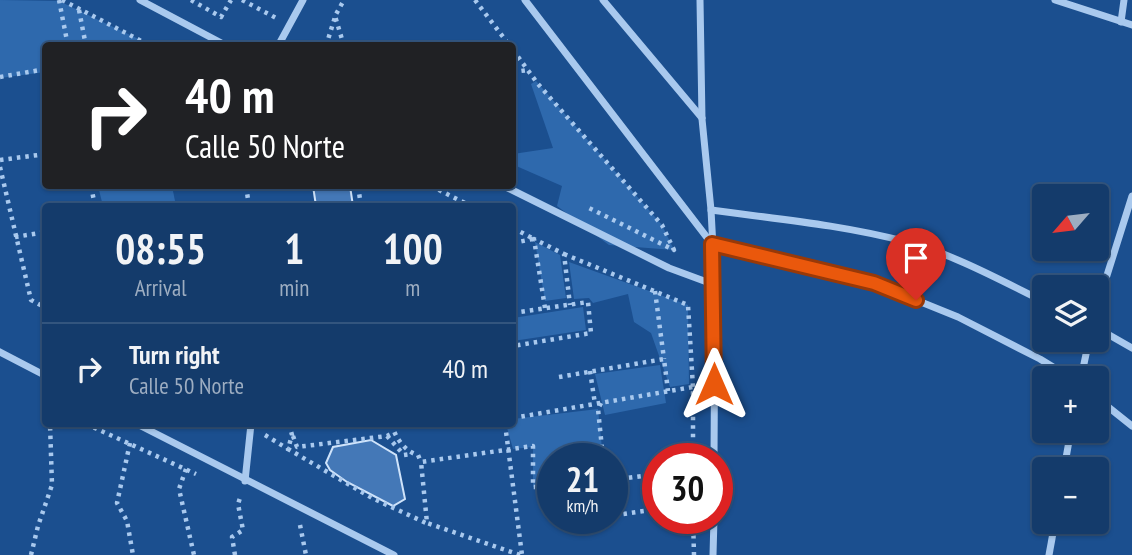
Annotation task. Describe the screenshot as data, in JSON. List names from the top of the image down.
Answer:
{
  "north": "bottom left",
  "page": {
    "turn": ["40 m", "Calle 50 Norte"],
    "map_buttons": ["+", "−"],
    "eta": [
      "08:55",
      "Arrival",
      "1",
      "min",
      "100",
      "m"
    ],
    "list": [
      {
        "name": "Turn right",
        "note": "Calle 50 Norte",
        "value": "40 m"
      }
    ],
    "speed": "21 km/h",
    "limit": "30"
  }
}
